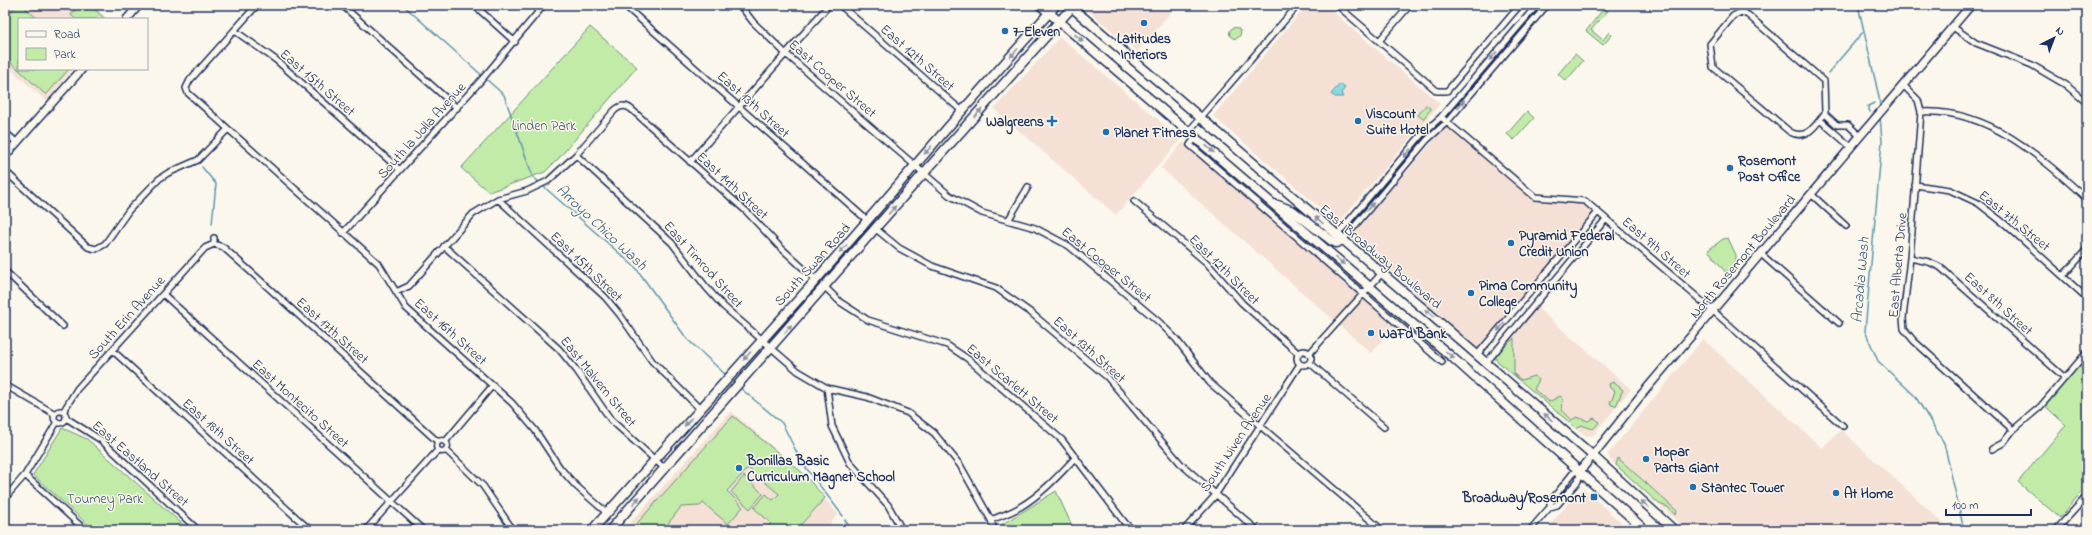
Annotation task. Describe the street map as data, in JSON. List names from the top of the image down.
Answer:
{
  "streets": {
    "main road": ["East Broadway Boulevard", "South Swan Road"],
    "street": [
      "East 12th Street",
      "East Cooper Street",
      "East 15th Street",
      "East 13th Street",
      "South la Jolla Avenue",
      "East 14th Street",
      "East 7th Street",
      "East 9th Street",
      "North Rosemont Boulevard",
      "East Timrod Street",
      "East Alberta Drive",
      "East 8th Street",
      "South Erin Avenue",
      "East 17th Street",
      "East 16th Street",
      "East Malvern Street",
      "East Scarlett Street",
      "East Montecito Street",
      "East 18th Street",
      "South Niven Avenue",
      "East Eastland Street"
    ]
  },
  "crossings": [
    ["East 12th Street", "South Swan Road"],
    ["East 12th Street", "South Niven Avenue"],
    ["East Cooper Street", "South Swan Road"],
    ["East Cooper Street", "South Niven Avenue"],
    ["East 15th Street", "South la Jolla Avenue"],
    ["East 15th Street", "South Swan Road"],
    ["East 15th Street", "East 16th Street"],
    ["East 13th Street", "South Swan Road"],
    ["East 13th Street", "South Niven Avenue"],
    ["South la Jolla Avenue", "East 16th Street"],
    ["East 14th Street", "East Timrod Street"],
    ["East 14th Street", "South Swan Road"],
    ["East 7th Street", "East Alberta Drive"],
    ["East 9th Street", "North Rosemont Boulevard"],
    ["East Broadway Boulevard", "North Rosemont Boulevard"],
    ["East Broadway Boulevard", "South Swan Road"],
    ["East Timrod Street", "South Swan Road"],
    ["South Swan Road", "East 16th Street"],
    ["South Swan Road", "East Malvern Street"],
    ["South Swan Road", "East Scarlett Street"],
    ["East Alberta Drive", "East 8th Street"],
    ["South Erin Avenue", "East 17th Street"],
    ["South Erin Avenue", "East Montecito Street"],
    ["South Erin Avenue", "East 18th Street"],
    ["South Erin Avenue", "East Eastland Street"]
  ],
  "water": ["Arroyo Chico Wash", "Arcadia Wash"],
  "parks": ["Linden Park", "Toumey Park"],
  "places": {
    "other": [
      "Latitudes Interiors",
      "7-Eleven",
      "Viscount Suite Hotel",
      "Planet Fitness",
      "Rosemont Post Office",
      "Pyramid Federal Credit Union",
      "Pima Community College",
      "WaFd Bank",
      "Mopar Parts Giant",
      "Bonillas Basic Curriculum Magnet School",
      "Stantec Tower",
      "At Home"
    ],
    "health": ["Walgreens"],
    "transit": ["Broadway/Rosemont"]
  },
  "legend": ["Road", "Park"],
  "scale_bar": "100 m",
  "north": "top right"
}
